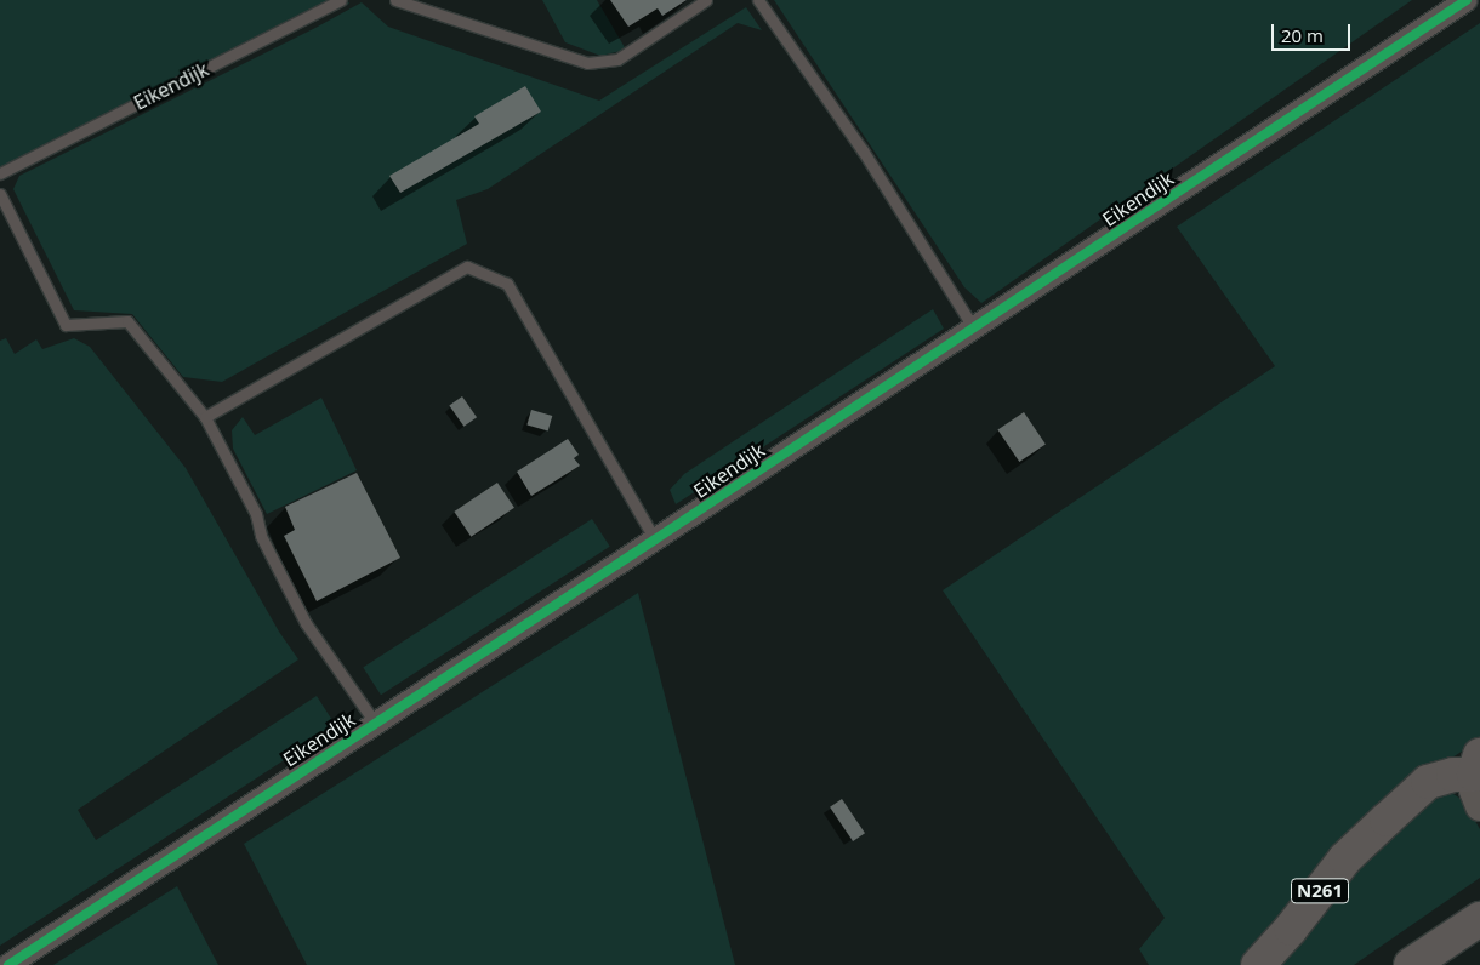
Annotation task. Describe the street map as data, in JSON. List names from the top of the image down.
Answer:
{
  "streets": {
    "highway": ["N261"],
    "street": ["Eikendijk"]
  },
  "scale_bar": "20 m"
}
